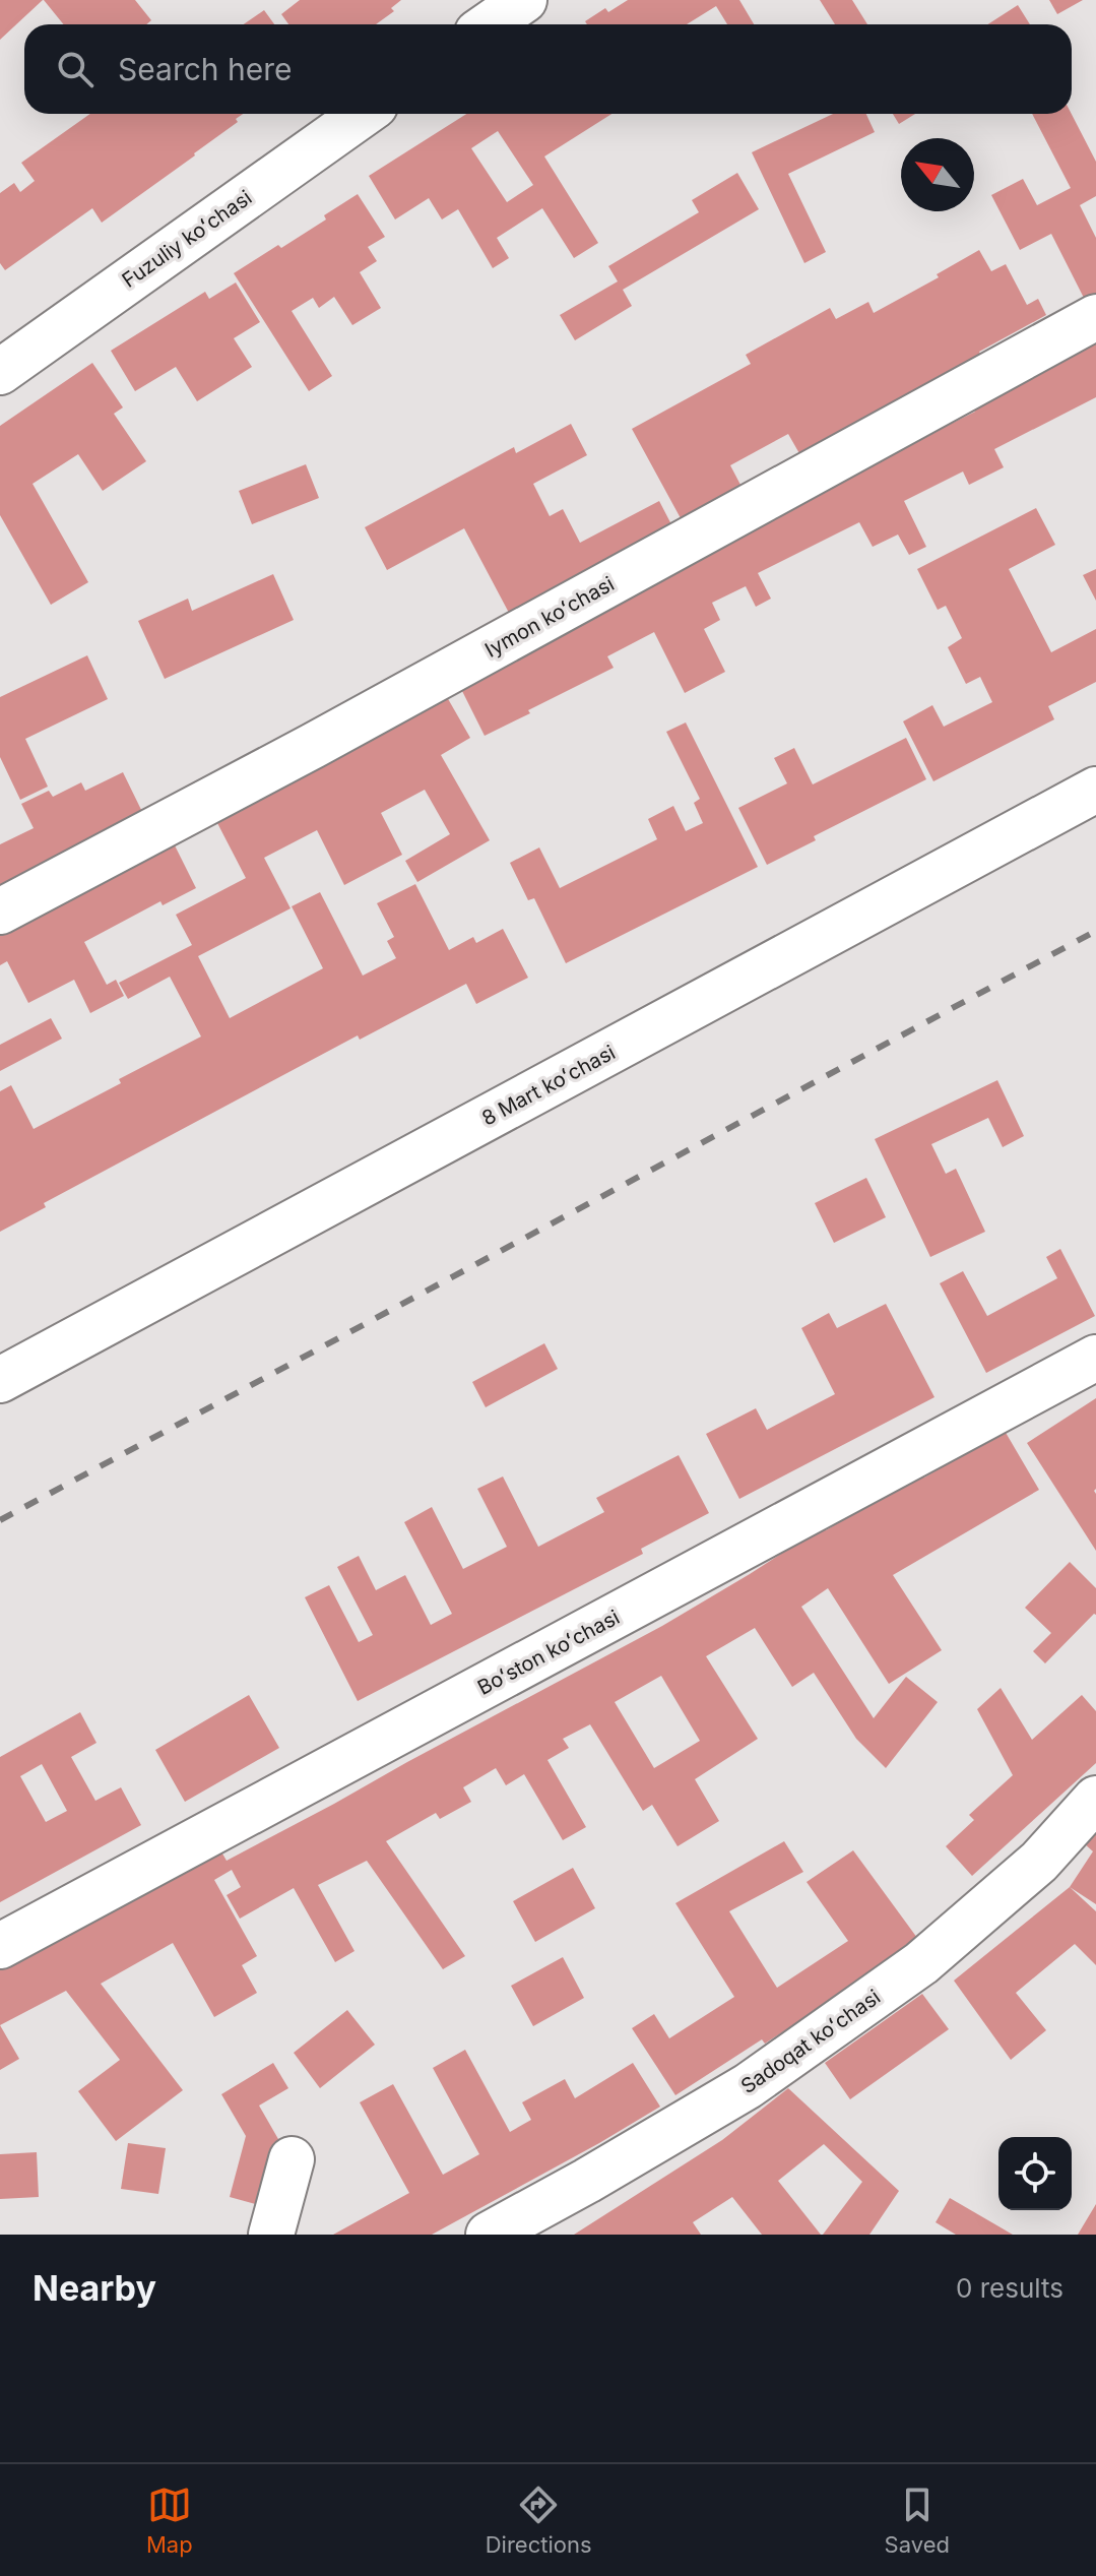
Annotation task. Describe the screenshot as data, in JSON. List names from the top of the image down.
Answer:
{
  "streets": {
    "street": [
      "Fuzuliy koʻchasi",
      "Iymon koʻchasi",
      "8 Mart koʻchasi",
      "Boʻston koʻchasi",
      "Sadoqat koʻchasi"
    ]
  },
  "north": "top left",
  "page": {
    "search": "Search here",
    "heading": ["Nearby", "0 results"],
    "nav": ["Map", "Directions", "Saved"]
  }
}
